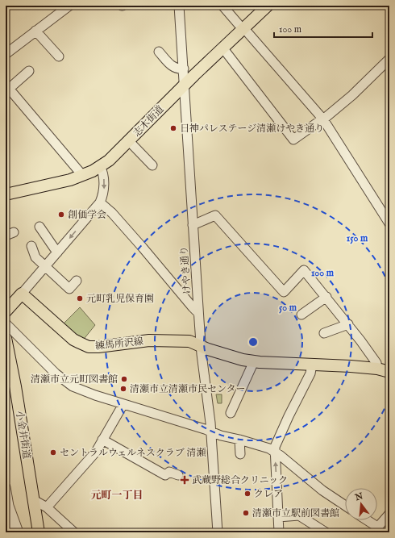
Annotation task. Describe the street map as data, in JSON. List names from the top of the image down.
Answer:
{
  "streets": {
    "main road": ["志木街道", "練馬所沢線", "小金井街道"],
    "street": ["けやき通り"]
  },
  "crossings": [
    ["志木街道", "けやき通り"],
    ["けやき通り", "練馬所沢線"]
  ],
  "districts": ["元町一丁目"],
  "places": {
    "other": [
      "日神パレステージ清瀬けやき通り",
      "創価学会",
      "元町乳児保育園",
      "清瀬市立元町図書館",
      "清瀬市立清瀬市民センター",
      "セントラルウェルネスクラブ 清瀬",
      "クレア",
      "清瀬市立駅前図書館"
    ],
    "health": ["武蔵野総合クリニック"]
  },
  "scale_bar": "100 m",
  "north": "top",
  "rings": ["150 m", "100 m", "50 m"]
}
